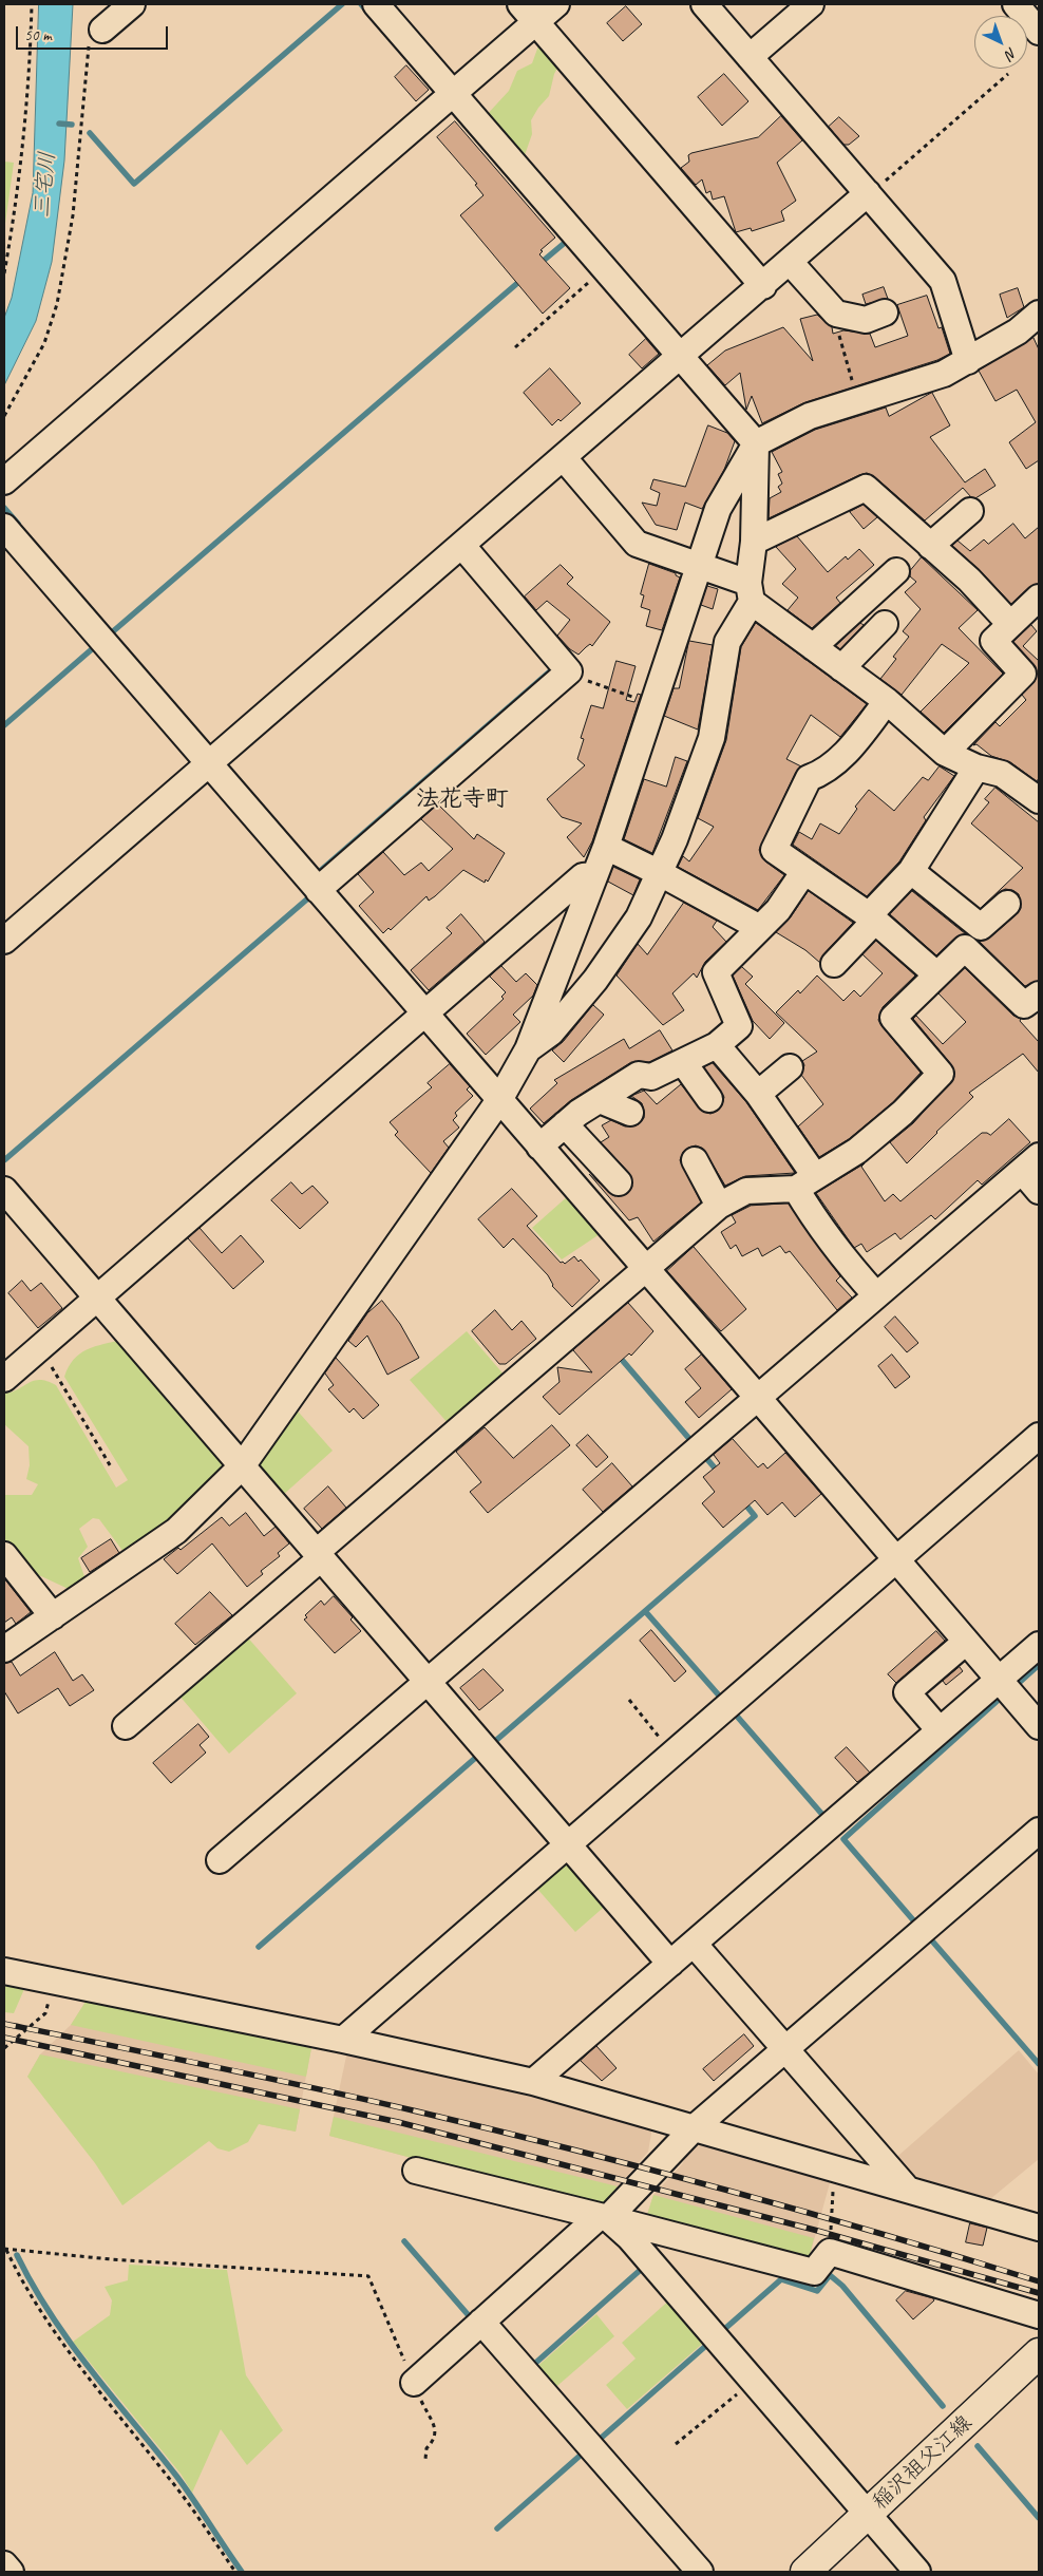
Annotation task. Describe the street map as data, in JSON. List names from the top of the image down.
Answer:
{
  "streets": {
    "main road": ["稲沢祖父江線"]
  },
  "districts": ["法花寺町"],
  "water": ["三宅川"],
  "scale_bar": "50 m",
  "north": "bottom right"
}
